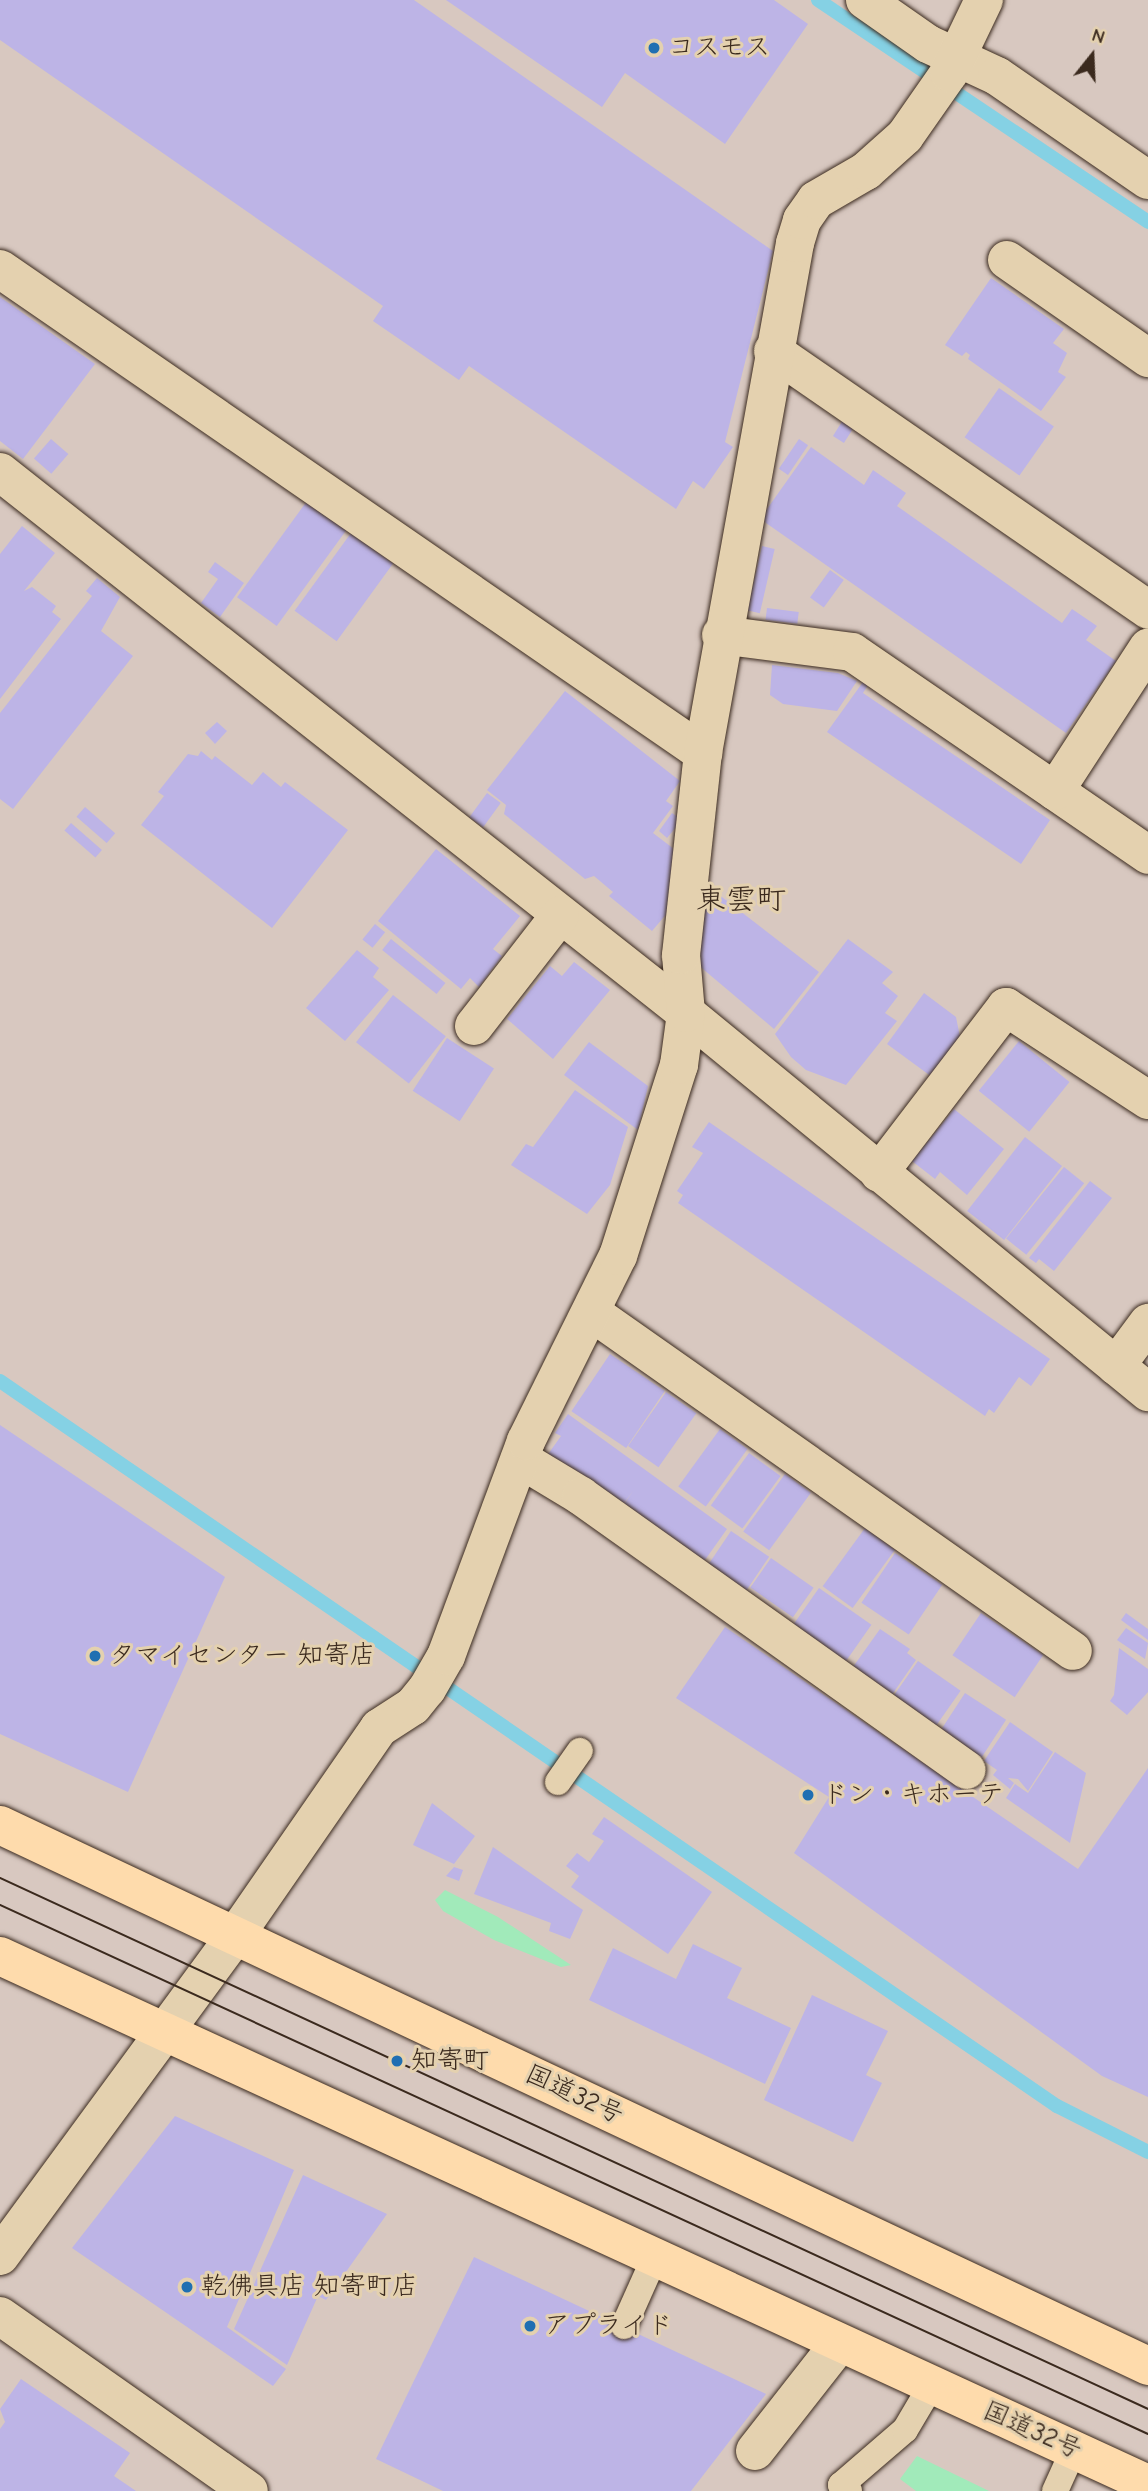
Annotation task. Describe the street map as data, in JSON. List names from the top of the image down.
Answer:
{
  "streets": {
    "highway": ["国道32号"]
  },
  "districts": ["東雲町"],
  "places": [
    "コスモス",
    "タマイセンター 知寄店",
    "ドン・キホーテ",
    "知寄町",
    "乾佛具店 知寄町店",
    "アプライド"
  ],
  "north": "top"
}
